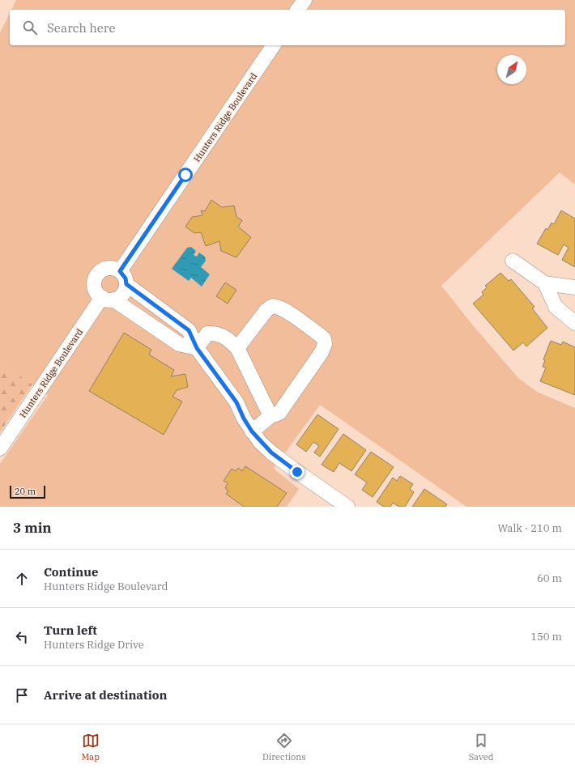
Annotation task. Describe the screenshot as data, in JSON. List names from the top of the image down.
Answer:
{
  "streets": {
    "street": ["Hunters Ridge Boulevard"]
  },
  "scale_bar": "20 m",
  "north": "top right",
  "page": {
    "search": "Search here",
    "scale": "20 m",
    "heading": ["3 min", "Walk · 210 m"],
    "list": [
      ["Continue", "Hunters Ridge Boulevard", "60 m"],
      ["Turn left", "Hunters Ridge Drive", "150 m"],
      "Arrive at destination"
    ],
    "nav": ["Map", "Directions", "Saved"]
  }
}
